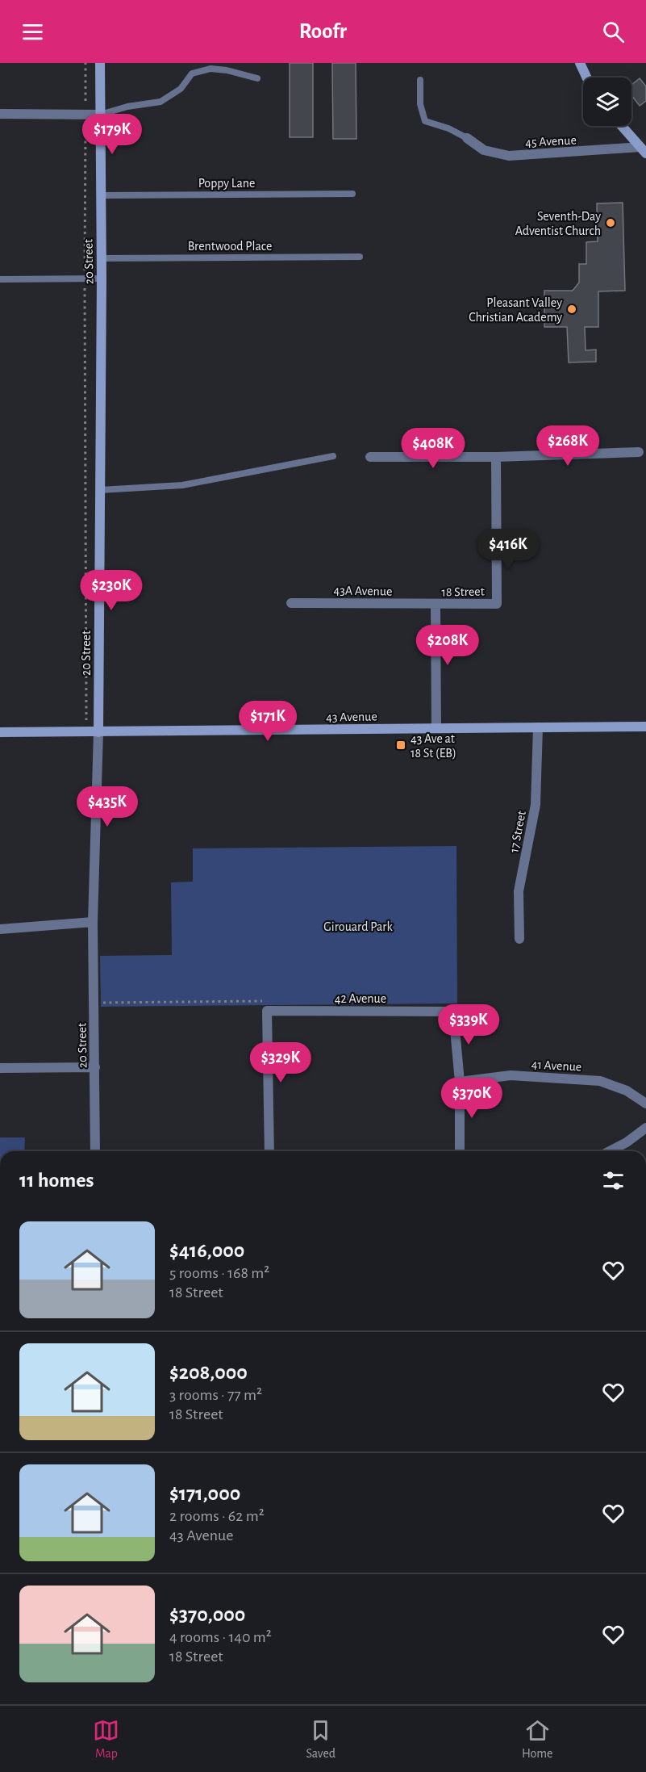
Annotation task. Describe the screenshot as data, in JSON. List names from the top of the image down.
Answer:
{
  "streets": {
    "street": [
      "45 Avenue",
      "20 Street",
      "43A Avenue",
      "18 Street",
      "43 Avenue",
      "17 Street",
      "42 Avenue",
      "41 Avenue"
    ],
    "lane": ["Poppy Lane", "Brentwood Place"]
  },
  "crossings": [
    ["Poppy Lane", "20 Street"],
    ["Brentwood Place", "20 Street"],
    ["20 Street", "43 Avenue"],
    ["43A Avenue", "18 Street"],
    ["18 Street", "43 Avenue"],
    ["43 Avenue", "17 Street"],
    ["42 Avenue", "41 Avenue"]
  ],
  "parks": ["Girouard Park"],
  "places": {
    "other": ["Seventh-Day Adventist Church", "Pleasant Valley Christian Academy"],
    "transit": ["43 Ave at 18 St (EB)"]
  },
  "page": {
    "header": "Roofr",
    "price": [
      "$179K",
      "$268K",
      "$408K",
      "$416K",
      "$230K",
      "$208K",
      "$171K",
      "$435K",
      "$339K",
      "$329K",
      "$370K"
    ],
    "heading": "11 homes",
    "list": [
      {
        "name": "$416,000",
        "note": "5 rooms · 168 m² · 18 Street"
      },
      {
        "name": "$208,000",
        "note": "3 rooms · 77 m² · 18 Street"
      },
      {
        "name": "$171,000",
        "note": "2 rooms · 62 m² · 43 Avenue"
      },
      {
        "name": "$370,000",
        "note": "4 rooms · 140 m² · 18 Street"
      }
    ],
    "tabs": ["Map", "Saved", "Home"]
  }
}
